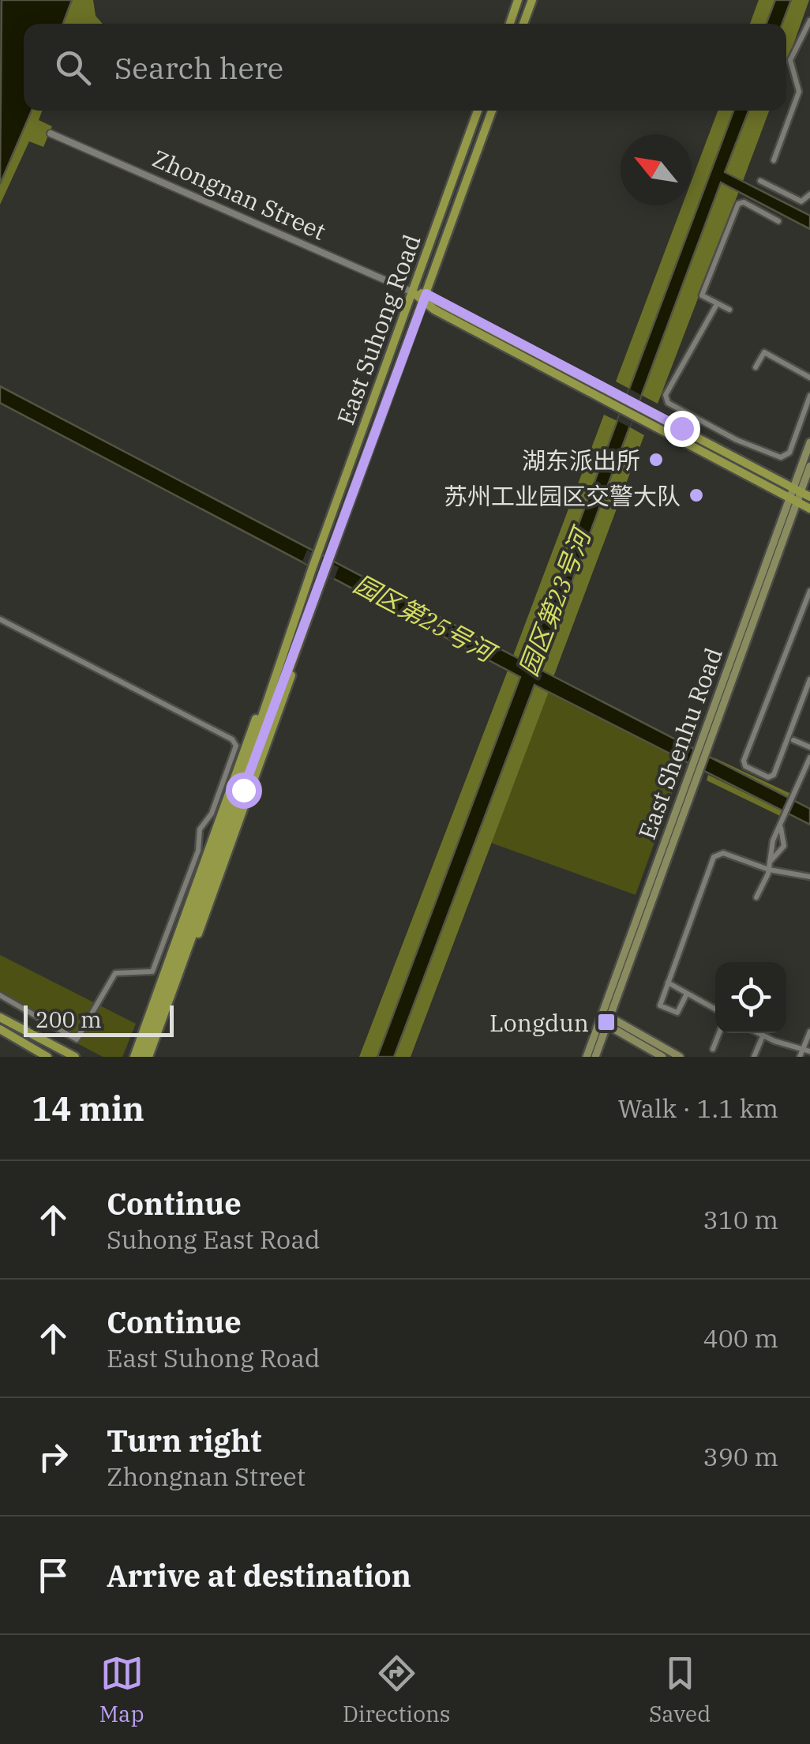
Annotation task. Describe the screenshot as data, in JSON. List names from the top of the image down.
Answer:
{
  "streets": {
    "main road": ["Zhongnan Street", "East Suhong Road", "East Shenhu Road"]
  },
  "crossings": [
    ["Zhongnan Street", "East Suhong Road"],
    ["Zhongnan Street", "East Shenhu Road"]
  ],
  "water": ["园区第23号河", "园区第25号河"],
  "places": {
    "other": ["湖东派出所", "苏州工业园区交警大队"],
    "transit": ["Longdun"]
  },
  "scale_bar": "200 m",
  "north": "top left",
  "page": {
    "search": "Search here",
    "scale": "200 m",
    "heading": ["14 min", "Walk · 1.1 km"],
    "list": [
      ["Continue", "Suhong East Road", "310 m"],
      ["Continue", "East Suhong Road", "400 m"],
      ["Turn right", "Zhongnan Street", "390 m"],
      "Arrive at destination"
    ],
    "nav": ["Map", "Directions", "Saved"]
  }
}
